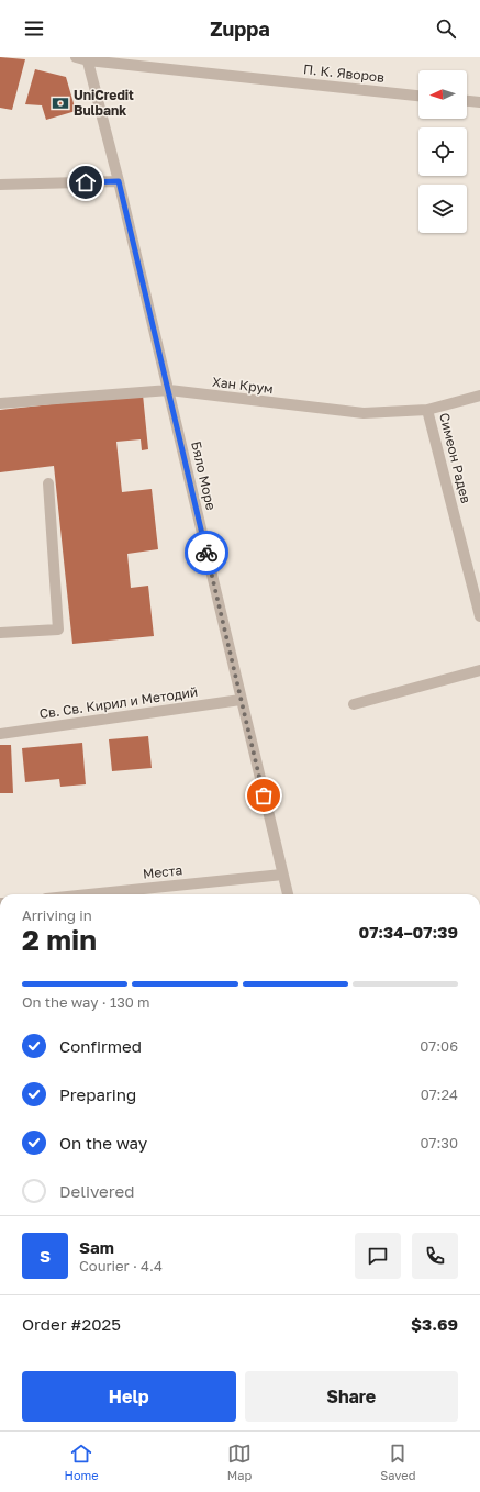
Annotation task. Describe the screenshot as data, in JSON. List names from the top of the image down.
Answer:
{
  "streets": {
    "street": [
      "П. К. Яворов",
      "Хан Крум",
      "Симеон Радев",
      "Бяло Море",
      "Св. Св. Кирил и Методий",
      "Места"
    ]
  },
  "crossings": [
    ["П. К. Яворов", "Бяло Море"],
    ["Хан Крум", "Симеон Радев"],
    ["Хан Крум", "Бяло Море"],
    ["Бяло Море", "Св. Св. Кирил и Методий"],
    ["Бяло Море", "Места"]
  ],
  "places": {
    "bank": ["UniCredit Bulbank"]
  },
  "north": "left",
  "page": {
    "header": "Zuppa",
    "heading": ["2 min", "Arriving in", "07:34–07:39"],
    "panel": [
      "Sam",
      "Courier · 4.4",
      "Order #2025",
      "$3.69"
    ],
    "bar": "On the way · 130 m",
    "list": [
      ["Confirmed", "07:06"],
      ["Preparing", "07:24"],
      ["On the way", "07:30"],
      "Delivered"
    ],
    "round": "S",
    "buttons": ["Help", "Share"],
    "tabs": ["Home", "Map", "Saved"]
  }
}
